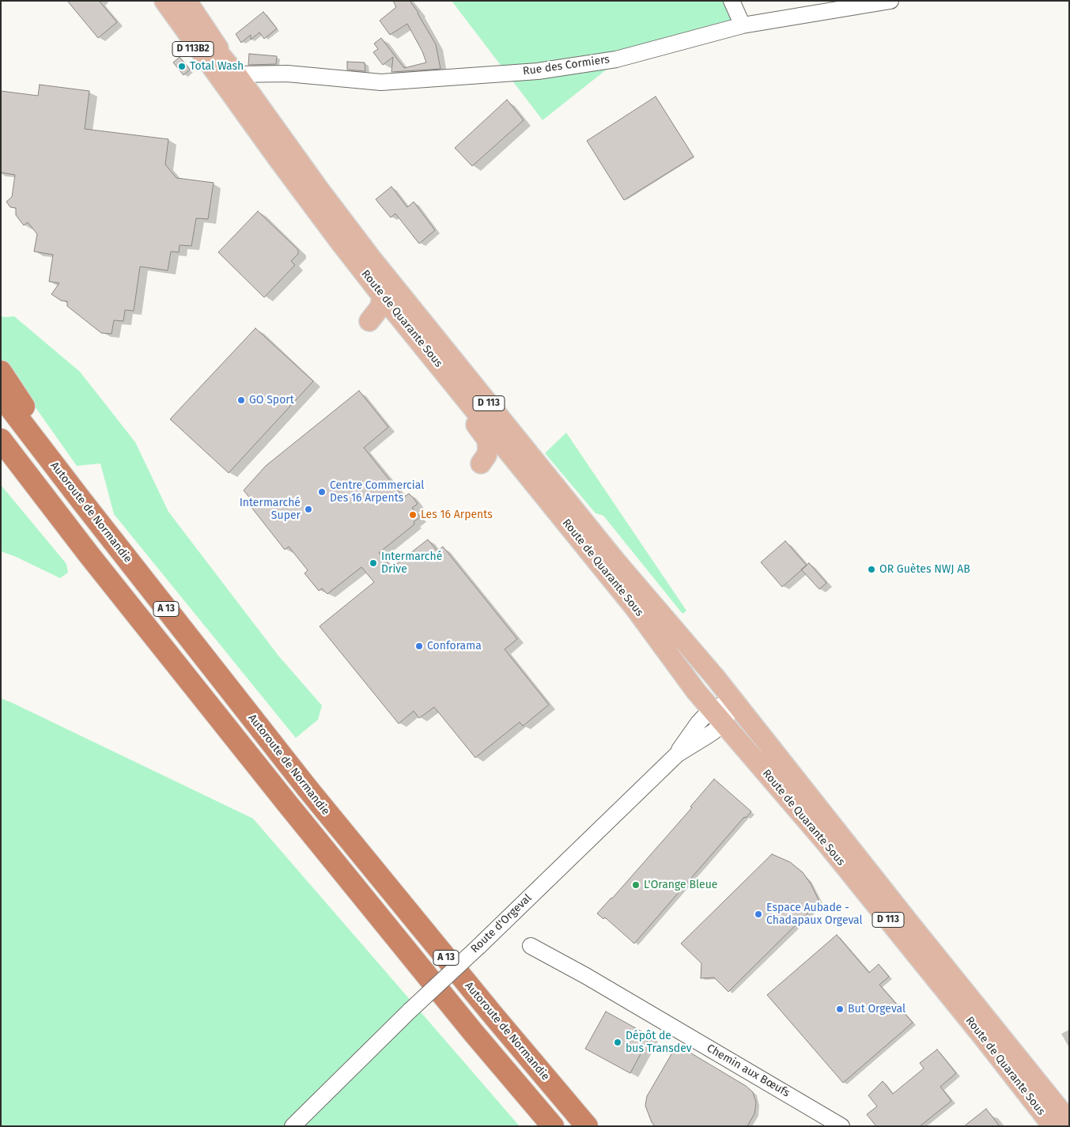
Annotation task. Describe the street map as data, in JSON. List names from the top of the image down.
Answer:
{
  "streets": {
    "highway": ["Autoroute de Normandie", "A 13"],
    "main road": ["D 113B2", "Route de Quarante Sous", "D 113"],
    "street": ["Rue des Cormiers", "Route d'Orgeval", "Chemin aux Bœufs"]
  },
  "crossings": [
    ["D 113B2", "Route de Quarante Sous"],
    ["Rue des Cormiers", "Route de Quarante Sous"],
    ["Route de Quarante Sous", "Route d'Orgeval"]
  ],
  "places": [
    "Total Wash",
    "GO Sport",
    "Centre Commercial Des 16 Arpents",
    "Intermarché Super",
    "Les 16 Arpents",
    "Intermarché Drive",
    "OR Guètes NWJ AB",
    "Conforama",
    "L'Orange Bleue",
    "Espace Aubade - Chadapaux Orgeval",
    "But Orgeval",
    "Dépôt de bus Transdev"
  ]
}
